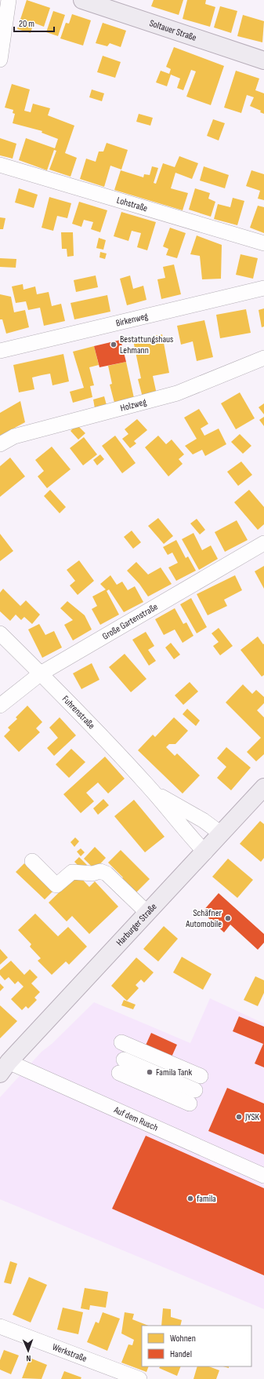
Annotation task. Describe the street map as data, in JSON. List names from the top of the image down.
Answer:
{
  "streets": {
    "main road": ["Soltauer Straße", "Harburger Straße"],
    "street": [
      "Lohstraße",
      "Birkenweg",
      "Holzweg",
      "Große Gartenstraße",
      "Fuhrenstraße",
      "Auf dem Rusch",
      "Werkstraße"
    ]
  },
  "crossings": [
    ["Große Gartenstraße", "Fuhrenstraße"],
    ["Fuhrenstraße", "Harburger Straße"],
    ["Harburger Straße", "Auf dem Rusch"]
  ],
  "places": [
    "Bestattungshaus Lehmann",
    "Schäfner Automobile",
    "Famila Tank",
    "JYSK",
    "famila"
  ],
  "legend": ["Wohnen", "Handel"],
  "scale_bar": "20 m",
  "north": "bottom"
}
